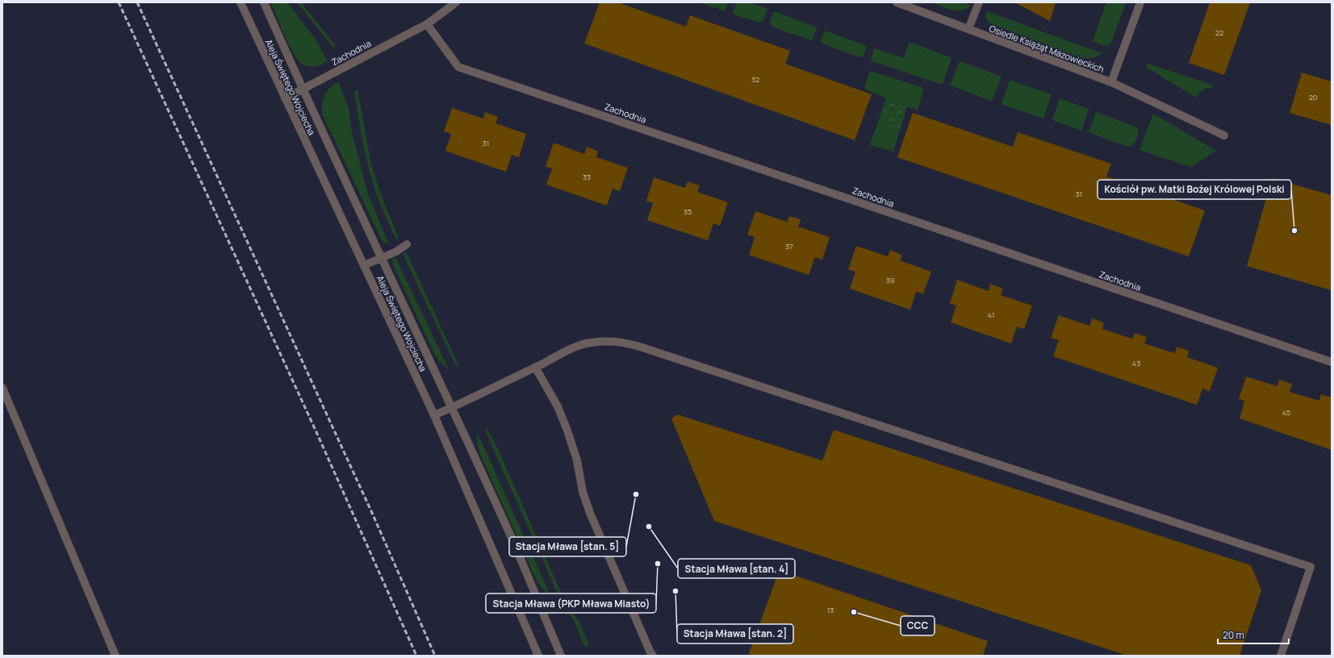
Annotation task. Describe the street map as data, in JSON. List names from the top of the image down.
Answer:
{
  "streets": {
    "street": ["Osiedle Książąt Mazowieckich", "Zachodnia", "Aleja Świętego Wojciecha"]
  },
  "crossings": [
    ["Zachodnia", "Aleja Świętego Wojciecha"]
  ],
  "places": [
    "Kościół pw. Matki Bożej Królowej Polski",
    "Stacja Mława [stan. 5]",
    "Stacja Mława [stan. 4]",
    "Stacja Mława (PKP Mława Miasto)",
    "Stacja Mława [stan. 2]",
    "CCC"
  ],
  "house_numbers": [
    "22",
    "32",
    "20",
    "31",
    "33",
    "31",
    "35",
    "37",
    "39",
    "41",
    "43",
    "45",
    "13"
  ],
  "scale_bar": "20 m"
}
